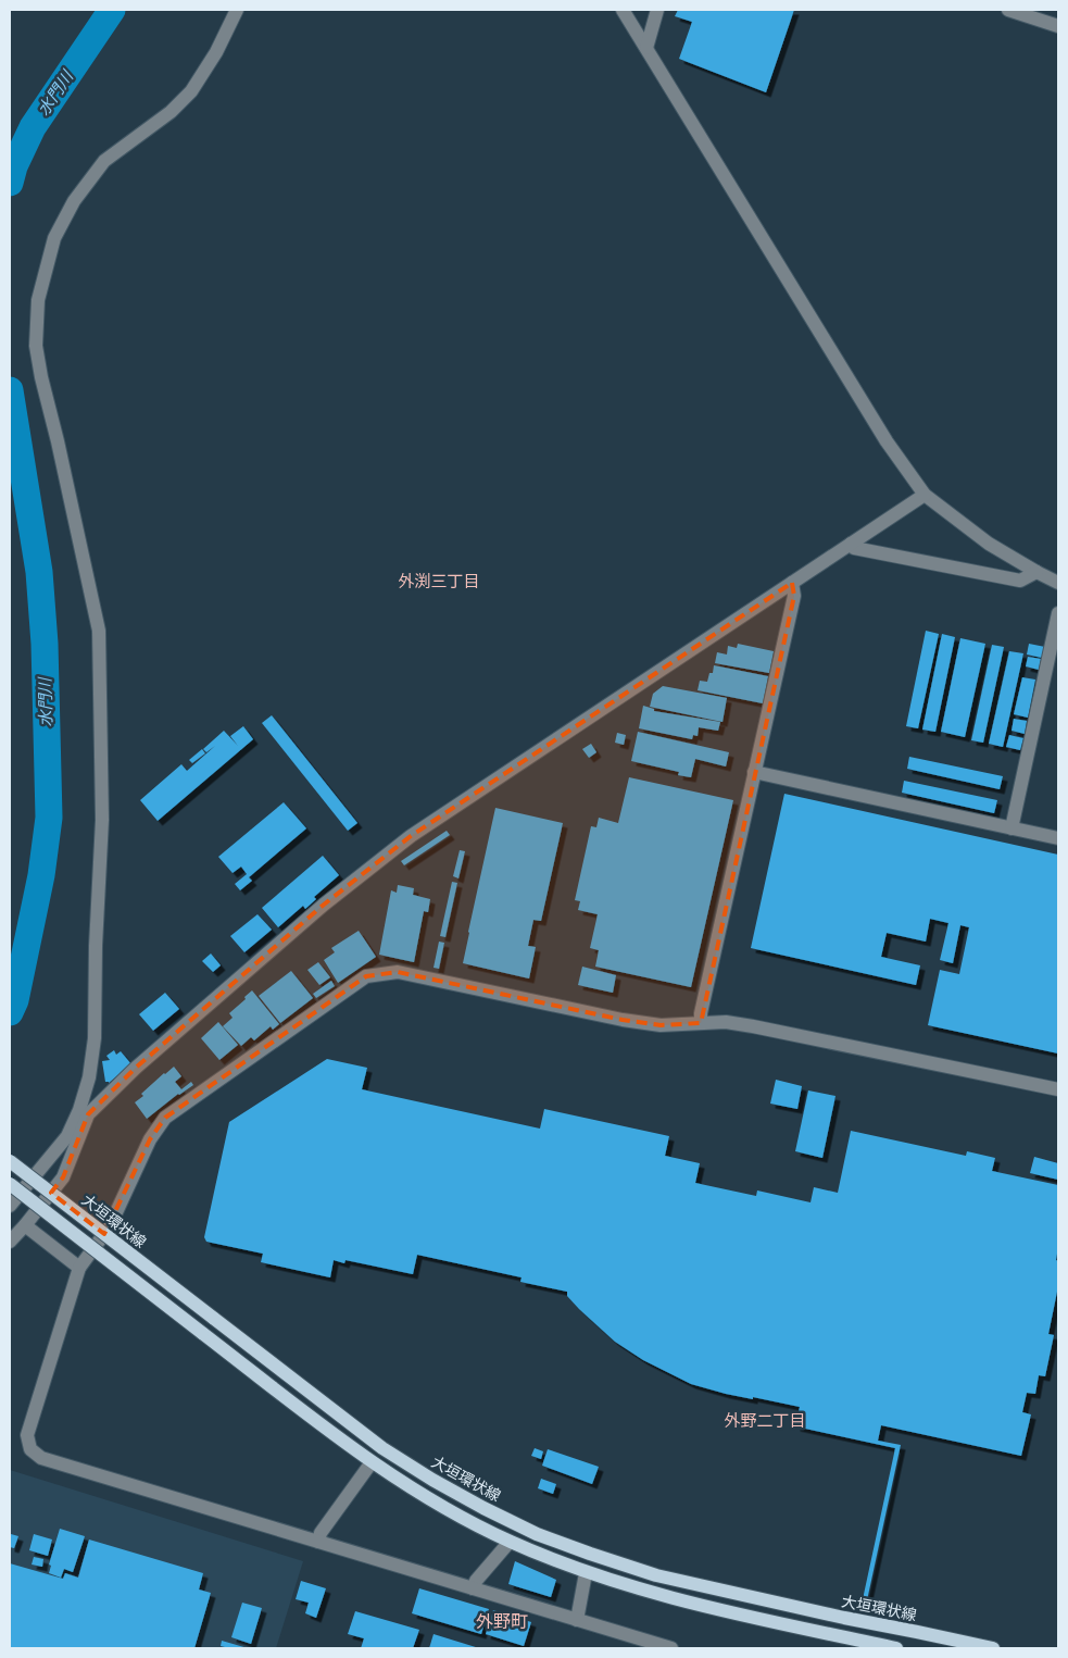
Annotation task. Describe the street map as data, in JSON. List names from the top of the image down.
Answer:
{
  "streets": {
    "main road": ["大垣環状線"]
  },
  "districts": ["外渕三丁目", "外野二丁目", "外野町"],
  "water": ["水門川"]
}
